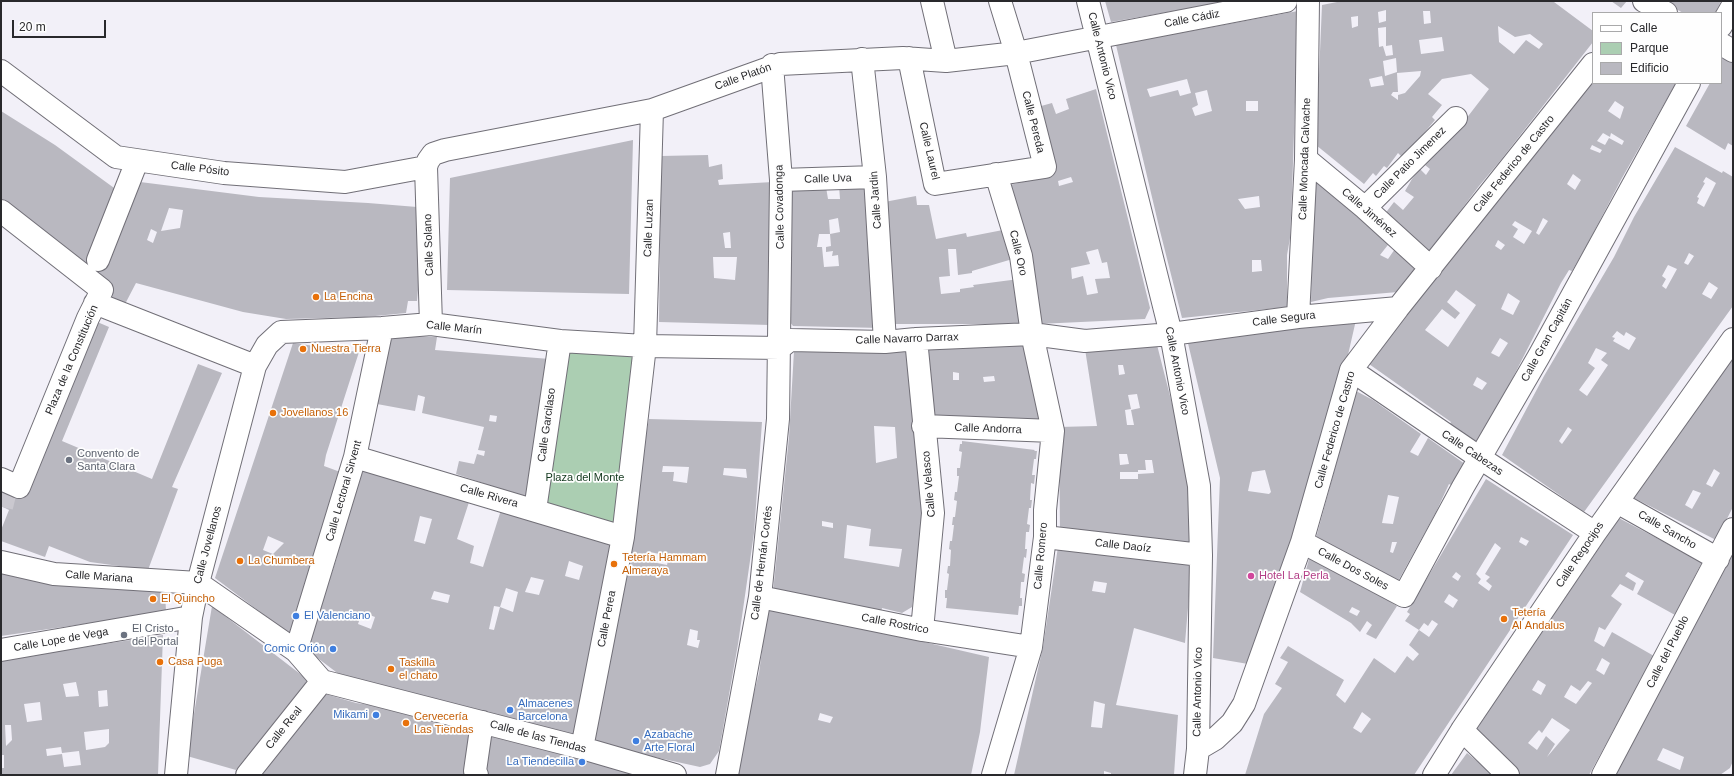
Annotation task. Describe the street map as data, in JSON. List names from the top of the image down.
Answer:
{
  "streets": {
    "street": [
      "Calle Cádiz",
      "Calle Antonio Vico",
      "Calle Platón",
      "Calle Pereda",
      "Calle Laurel",
      "Calle Moncada Calvache",
      "Calle Patio Jimenez",
      "Calle Federico de Castro",
      "Calle Pósito",
      "Calle Uva",
      "Calle Jardin",
      "Calle Covadonga",
      "Calle Jiménez",
      "Calle Luzan",
      "Calle Solano",
      "Calle Oro",
      "Calle Segura",
      "Calle Marín",
      "Calle Navarro Darrax",
      "Calle Gran Capitán",
      "Plaza de la Constitución",
      "Calle Garcilaso",
      "Calle Andorra",
      "Calle Cabezas",
      "Calle Velasco",
      "Calle Lectoral Sirvent",
      "Calle Rivera",
      "Calle Sancho",
      "Calle Jovellanos",
      "Calle Daoíz",
      "Calle Regocijos",
      "Calle Romero",
      "Calle de Hernán Cortés",
      "Calle Dos Soles",
      "Calle Mariana",
      "Calle Perea",
      "Calle Rostrico",
      "Calle Lope de Vega",
      "Calle del Pueblo",
      "Calle Real",
      "Calle de las Tiendas"
    ]
  },
  "crossings": [
    ["Calle Cádiz", "Calle Antonio Vico"],
    ["Calle Cádiz", "Calle Platón"],
    ["Calle Antonio Vico", "Calle Platón"],
    ["Calle Antonio Vico", "Calle Federico de Castro"],
    ["Calle Antonio Vico", "Calle Segura"],
    ["Calle Antonio Vico", "Calle Navarro Darrax"],
    ["Calle Antonio Vico", "Calle Daoíz"],
    ["Calle Platón", "Calle Pereda"],
    ["Calle Platón", "Calle Laurel"],
    ["Calle Platón", "Calle Pósito"],
    ["Calle Platón", "Calle Jardin"],
    ["Calle Platón", "Calle Covadonga"],
    ["Calle Platón", "Calle Luzan"],
    ["Calle Platón", "Calle Solano"],
    ["Calle Pereda", "Calle Laurel"],
    ["Calle Pereda", "Calle Oro"],
    ["Calle Laurel", "Calle Oro"],
    ["Calle Moncada Calvache", "Calle Jiménez"],
    ["Calle Moncada Calvache", "Calle Segura"],
    ["Calle Patio Jimenez", "Calle Jiménez"],
    ["Calle Federico de Castro", "Calle Jiménez"],
    ["Calle Federico de Castro", "Calle Segura"],
    ["Calle Federico de Castro", "Calle Cabezas"],
    ["Calle Federico de Castro", "Calle Dos Soles"],
    ["Calle Pósito", "Calle Solano"],
    ["Calle Uva", "Calle Jardin"],
    ["Calle Uva", "Calle Covadonga"],
    ["Calle Jardin", "Calle Navarro Darrax"],
    ["Calle Covadonga", "Calle Navarro Darrax"],
    ["Calle Covadonga", "Calle de Hernán Cortés"],
    ["Calle Luzan", "Calle Marín"],
    ["Calle Luzan", "Calle Navarro Darrax"],
    ["Calle Luzan", "Calle Perea"],
    ["Calle Solano", "Calle Marín"],
    ["Calle Oro", "Calle Navarro Darrax"],
    ["Calle Oro", "Calle Romero"],
    ["Calle Segura", "Calle Navarro Darrax"],
    ["Calle Marín", "Calle Navarro Darrax"],
    ["Calle Marín", "Calle Garcilaso"],
    ["Calle Marín", "Calle Lectoral Sirvent"],
    ["Calle Marín", "Calle Jovellanos"],
    ["Calle Marín", "Calle Perea"],
    ["Calle Navarro Darrax", "Calle Velasco"],
    ["Calle Navarro Darrax", "Calle Romero"],
    ["Calle Navarro Darrax", "Calle de Hernán Cortés"],
    ["Calle Navarro Darrax", "Calle Perea"],
    ["Calle Gran Capitán", "Calle Cabezas"],
    ["Calle Gran Capitán", "Calle Dos Soles"],
    ["Calle Garcilaso", "Calle Rivera"],
    ["Calle Andorra", "Calle Velasco"],
    ["Calle Andorra", "Calle Romero"],
    ["Calle Cabezas", "Calle Regocijos"],
    ["Calle Velasco", "Calle Rostrico"],
    ["Calle Lectoral Sirvent", "Calle Rivera"],
    ["Calle Rivera", "Calle Perea"],
    ["Calle Sancho", "Calle Regocijos"],
    ["Calle Sancho", "Calle del Pueblo"],
    ["Calle Jovellanos", "Calle Mariana"],
    ["Calle Jovellanos", "Calle Lope de Vega"],
    ["Calle Daoíz", "Calle Romero"],
    ["Calle Romero", "Calle Rostrico"],
    ["Calle de Hernán Cortés", "Calle Rostrico"],
    ["Calle Perea", "Calle de las Tiendas"],
    ["Calle Real", "Calle de las Tiendas"]
  ],
  "parks": ["Plaza del Monte"],
  "places": [
    "La Encina",
    "Nuestra Tierra",
    "Jovellanos 16",
    "Convento de Santa Clara",
    "La Chumbera",
    "Tetería Hammam Almeraya",
    "Hotel La Perla",
    "El Quincho",
    "El Valenciano",
    "Tetería Al Andalus",
    "El Cristo del Portal",
    "Comic Orión",
    "Casa Puga",
    "Taskilla el chato",
    "Almacenes Barcelona",
    "Mikami",
    "Cervecería Las Tiendas",
    "Azabache Arte Floral",
    "La Tiendecilla"
  ],
  "legend": ["Calle", "Parque", "Edificio"],
  "scale_bar": "20 m"
}
